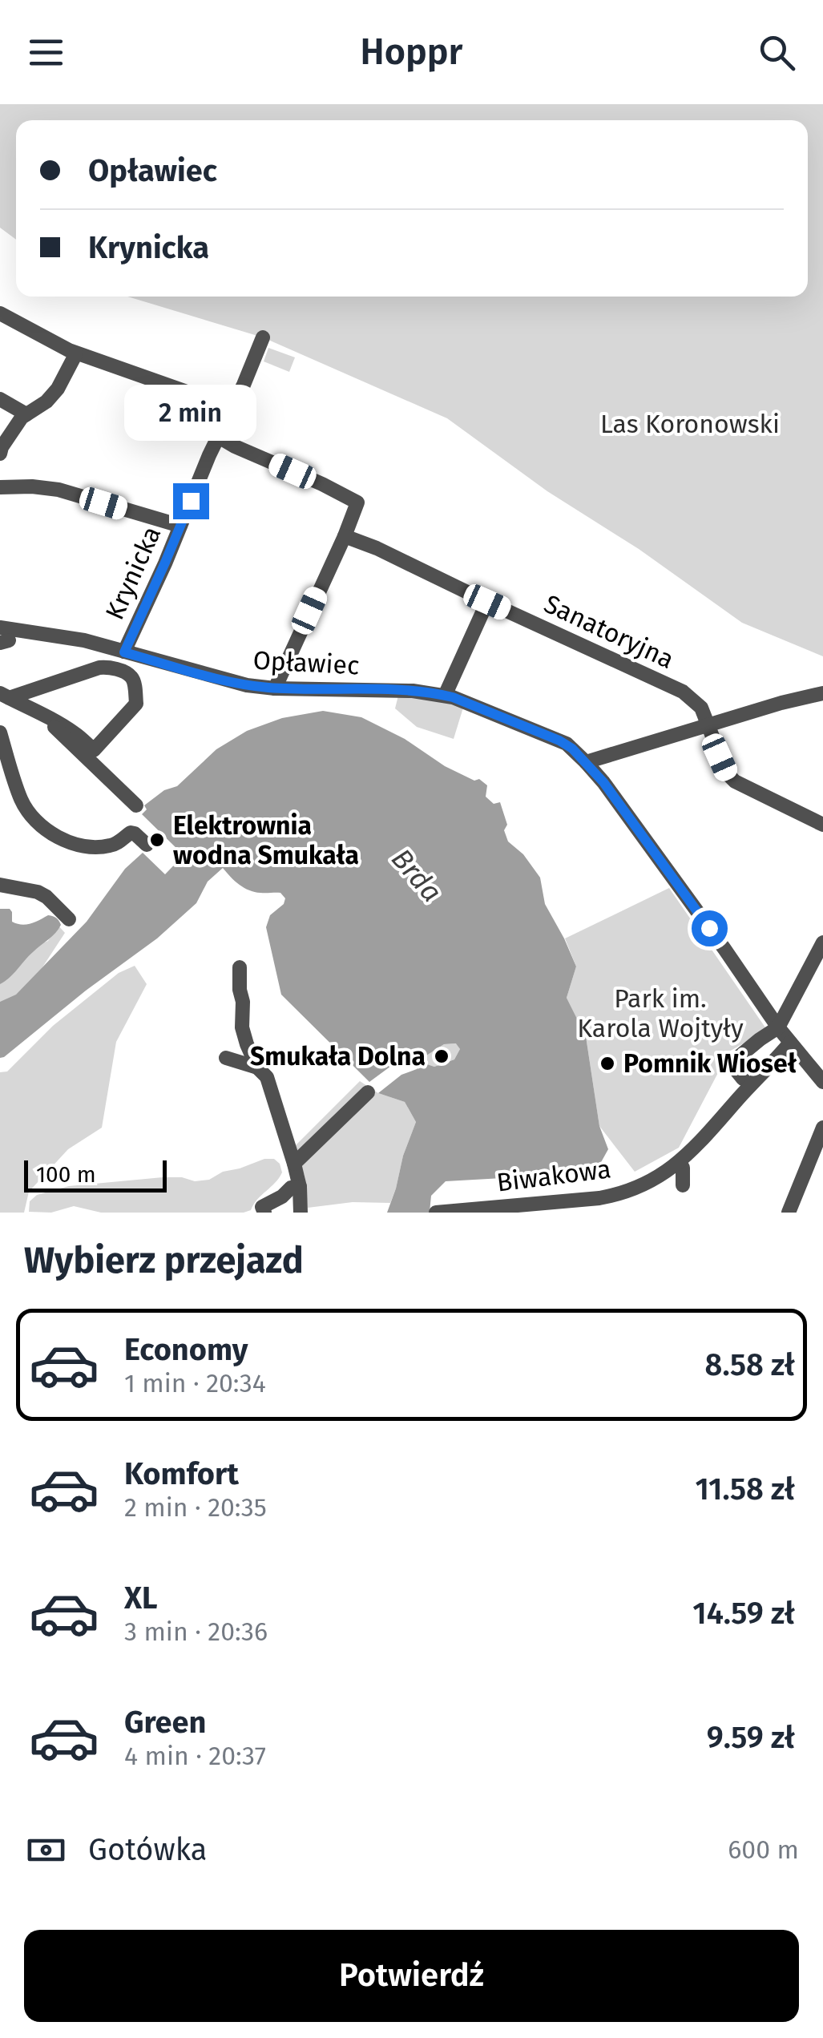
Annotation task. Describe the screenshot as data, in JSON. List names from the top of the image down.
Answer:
{
  "streets": {
    "street": [
      "Krynicka",
      "Sanatoryjna",
      "Opławiec",
      "Biwakowa"
    ]
  },
  "crossings": [
    ["Krynicka", "Opławiec"],
    ["Opławiec", "Biwakowa"]
  ],
  "water": ["Brda"],
  "parks": ["Las Koronowski", "Park im. Karola Wojtyły"],
  "places": ["Elektrownia wodna Smukała", "Smukała Dolna", "Pomnik Wioseł"],
  "scale_bar": "100 m",
  "page": {
    "header": "Hoppr",
    "banner": ["Opławiec", "Krynicka"],
    "bubble": "2 min",
    "scale": "100 m",
    "heading": "Wybierz przejazd",
    "list": [
      {
        "name": "Economy",
        "note": "1 min · 20:34",
        "value": "8.58 zł"
      },
      {
        "name": "Komfort",
        "note": "2 min · 20:35",
        "value": "11.58 zł"
      },
      {
        "name": "XL",
        "note": "3 min · 20:36",
        "value": "14.59 zł"
      },
      {
        "name": "Green",
        "note": "4 min · 20:37",
        "value": "9.59 zł"
      }
    ],
    "pay": ["Gotówka", "600 m"],
    "buttons": "Potwierdź"
  }
}
